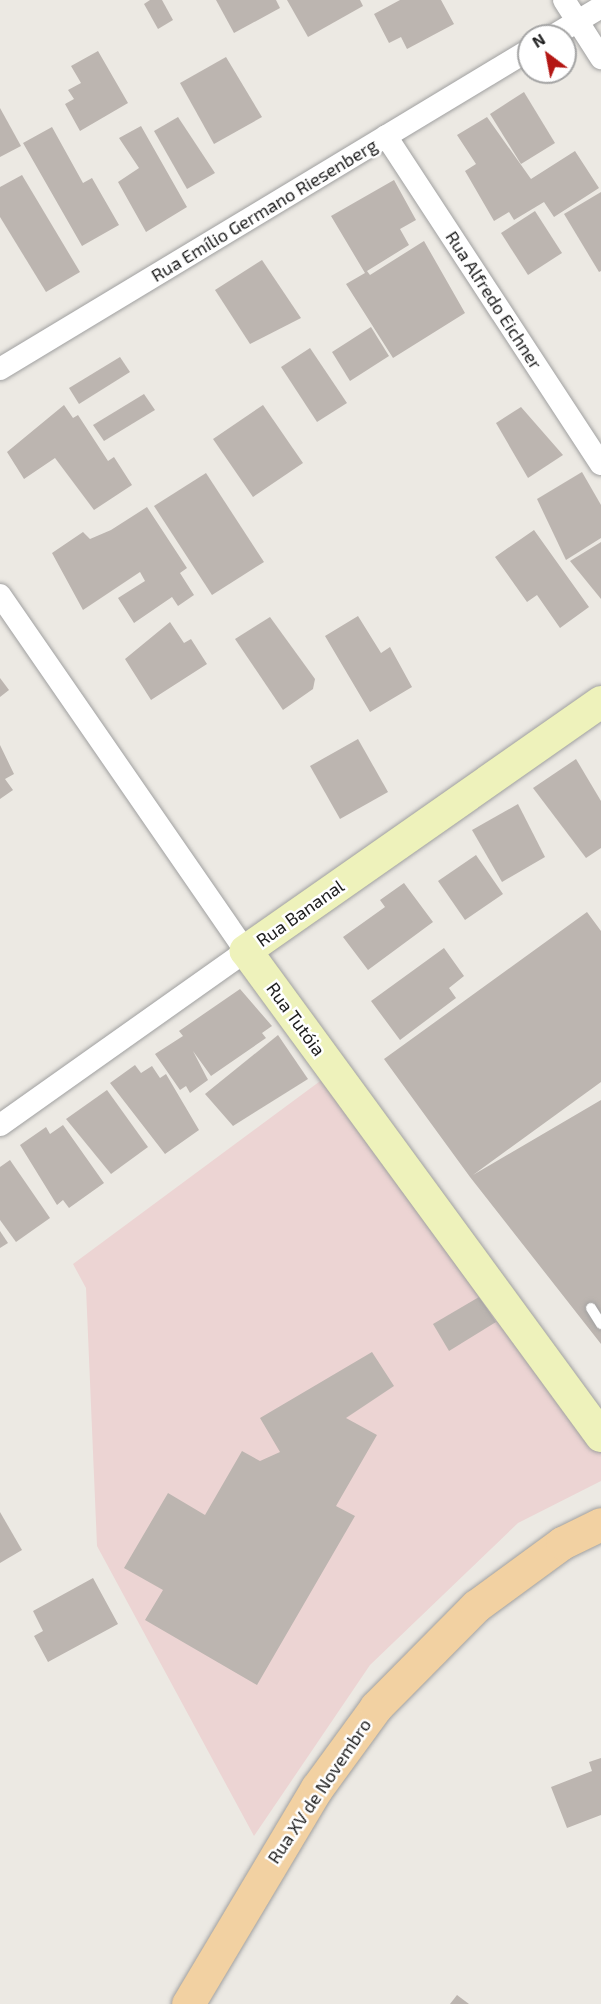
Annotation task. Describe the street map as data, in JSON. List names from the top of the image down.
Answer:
{
  "streets": {
    "main road": ["Rua XV de Novembro"],
    "street": [
      "Rua Emílio Germano Riesenberg",
      "Rua Alfredo Eichner",
      "Rua Bananal",
      "Rua Tutóia"
    ]
  },
  "crossings": [
    ["Rua Emílio Germano Riesenberg", "Rua Alfredo Eichner"],
    ["Rua Bananal", "Rua Tutóia"]
  ],
  "north": "top left"
}
